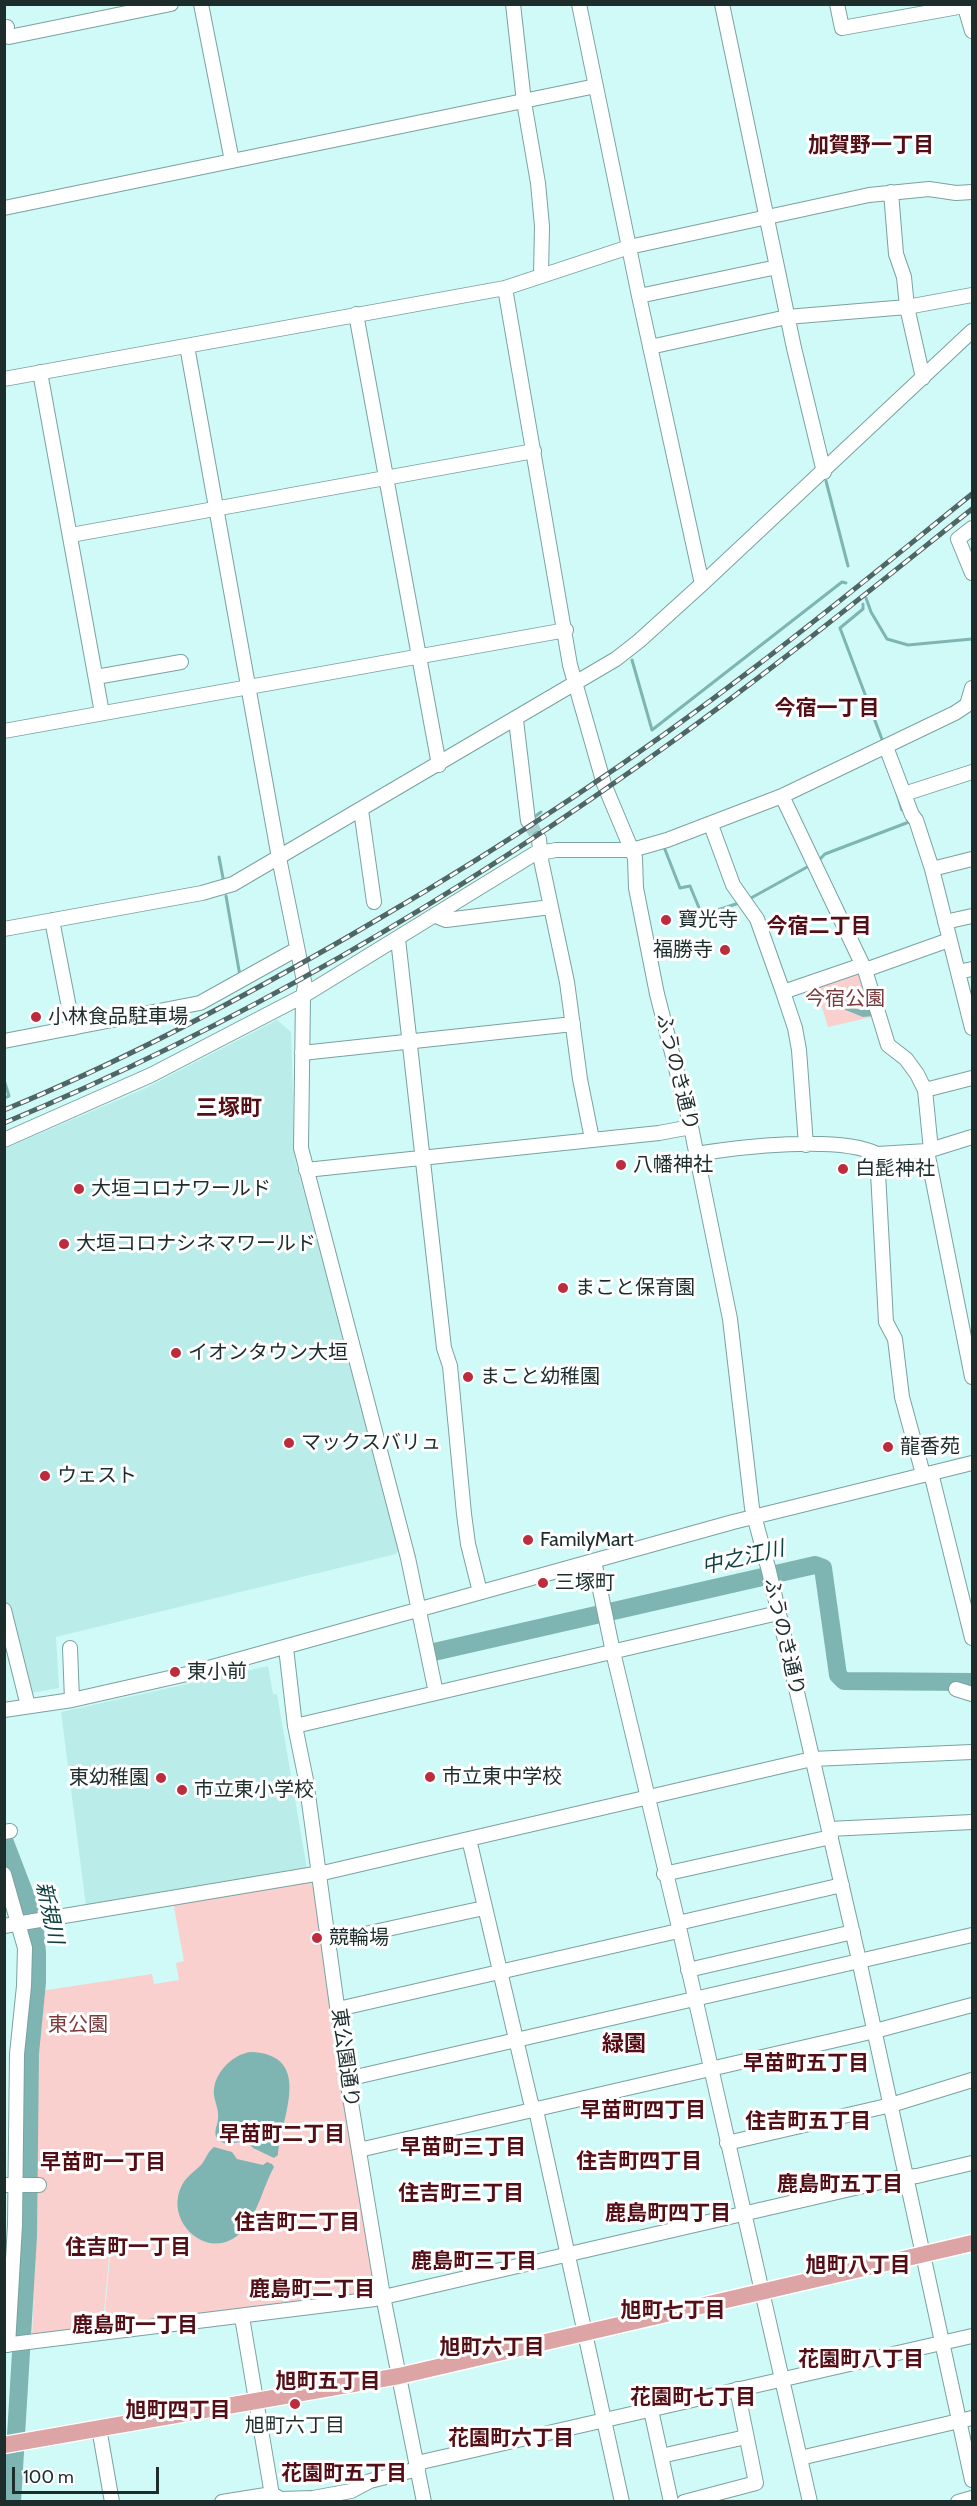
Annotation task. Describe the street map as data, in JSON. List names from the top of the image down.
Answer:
{
  "streets": {
    "street": ["ふうのき通り", "東公園通り"]
  },
  "districts": [
    "加賀野一丁目",
    "今宿一丁目",
    "今宿二丁目",
    "三塚町",
    "緑園",
    "早苗町五丁目",
    "早苗町四丁目",
    "住吉町五丁目",
    "早苗町二丁目",
    "早苗町三丁目",
    "住吉町四丁目",
    "早苗町一丁目",
    "鹿島町五丁目",
    "住吉町三丁目",
    "鹿島町四丁目",
    "住吉町二丁目",
    "住吉町一丁目",
    "鹿島町三丁目",
    "旭町八丁目",
    "鹿島町二丁目",
    "旭町七丁目",
    "鹿島町一丁目",
    "旭町六丁目",
    "花園町八丁目",
    "旭町五丁目",
    "花園町七丁目",
    "旭町四丁目",
    "花園町六丁目",
    "花園町五丁目"
  ],
  "water": ["中之江川", "新規川"],
  "parks": ["今宿公園", "東公園"],
  "places": [
    "寶光寺",
    "福勝寺",
    "小林食品駐車場",
    "八幡神社",
    "白髭神社",
    "大垣コロナワールド",
    "大垣コロナシネマワールド",
    "まこと保育園",
    "イオンタウン大垣",
    "まこと幼稚園",
    "マックスバリュ",
    "龍香苑",
    "ウェスト",
    "FamilyMart",
    "三塚町",
    "東小前",
    "市立東中学校",
    "東幼稚園",
    "市立東小学校",
    "競輪場",
    "旭町六丁目"
  ],
  "scale_bar": "100 m"
}
